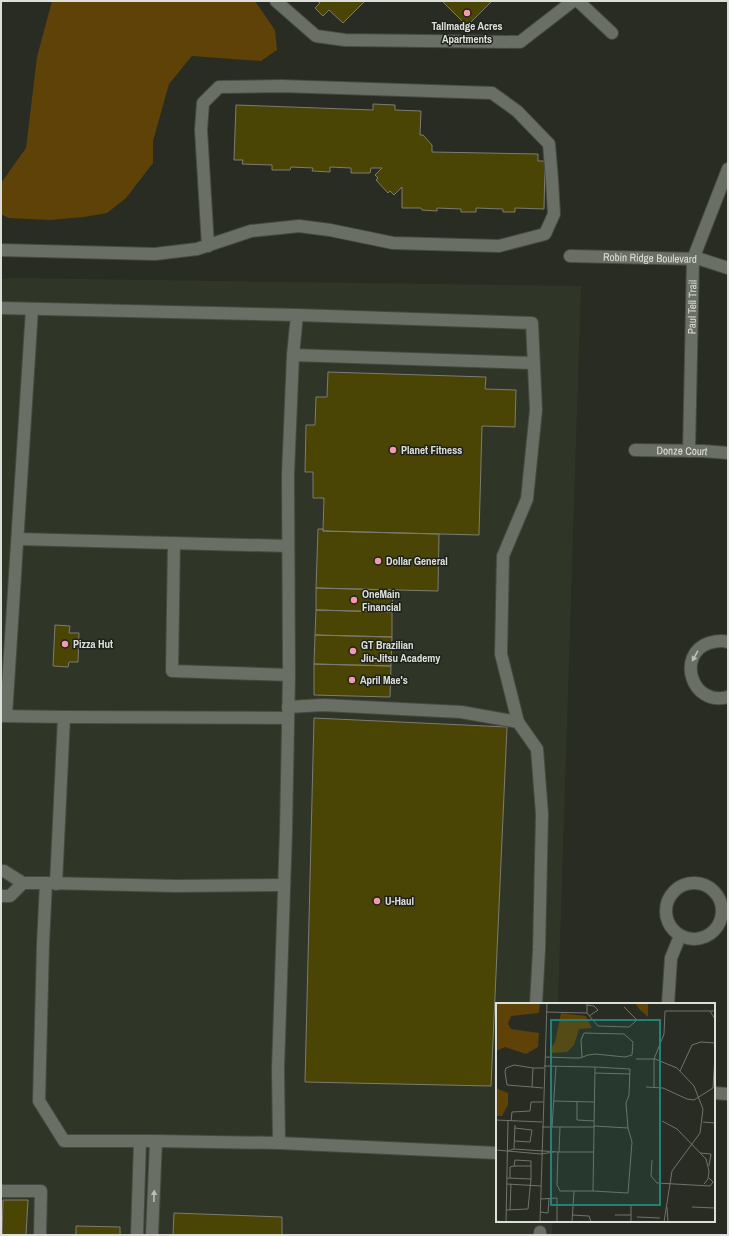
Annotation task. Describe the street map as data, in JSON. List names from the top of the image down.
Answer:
{
  "streets": {
    "street": ["Robin Ridge Boulevard", "Paul Tell Trail", "Donze Court"]
  },
  "crossings": [
    ["Robin Ridge Boulevard", "Paul Tell Trail"],
    ["Paul Tell Trail", "Donze Court"]
  ],
  "places": [
    "Tallmadge Acres Apartments",
    "Planet Fitness",
    "Dollar General",
    "OneMain Financial",
    "Pizza Hut",
    "GT Brazilian Jiu-Jitsu Academy",
    "April Mae's",
    "U-Haul"
  ]
}
